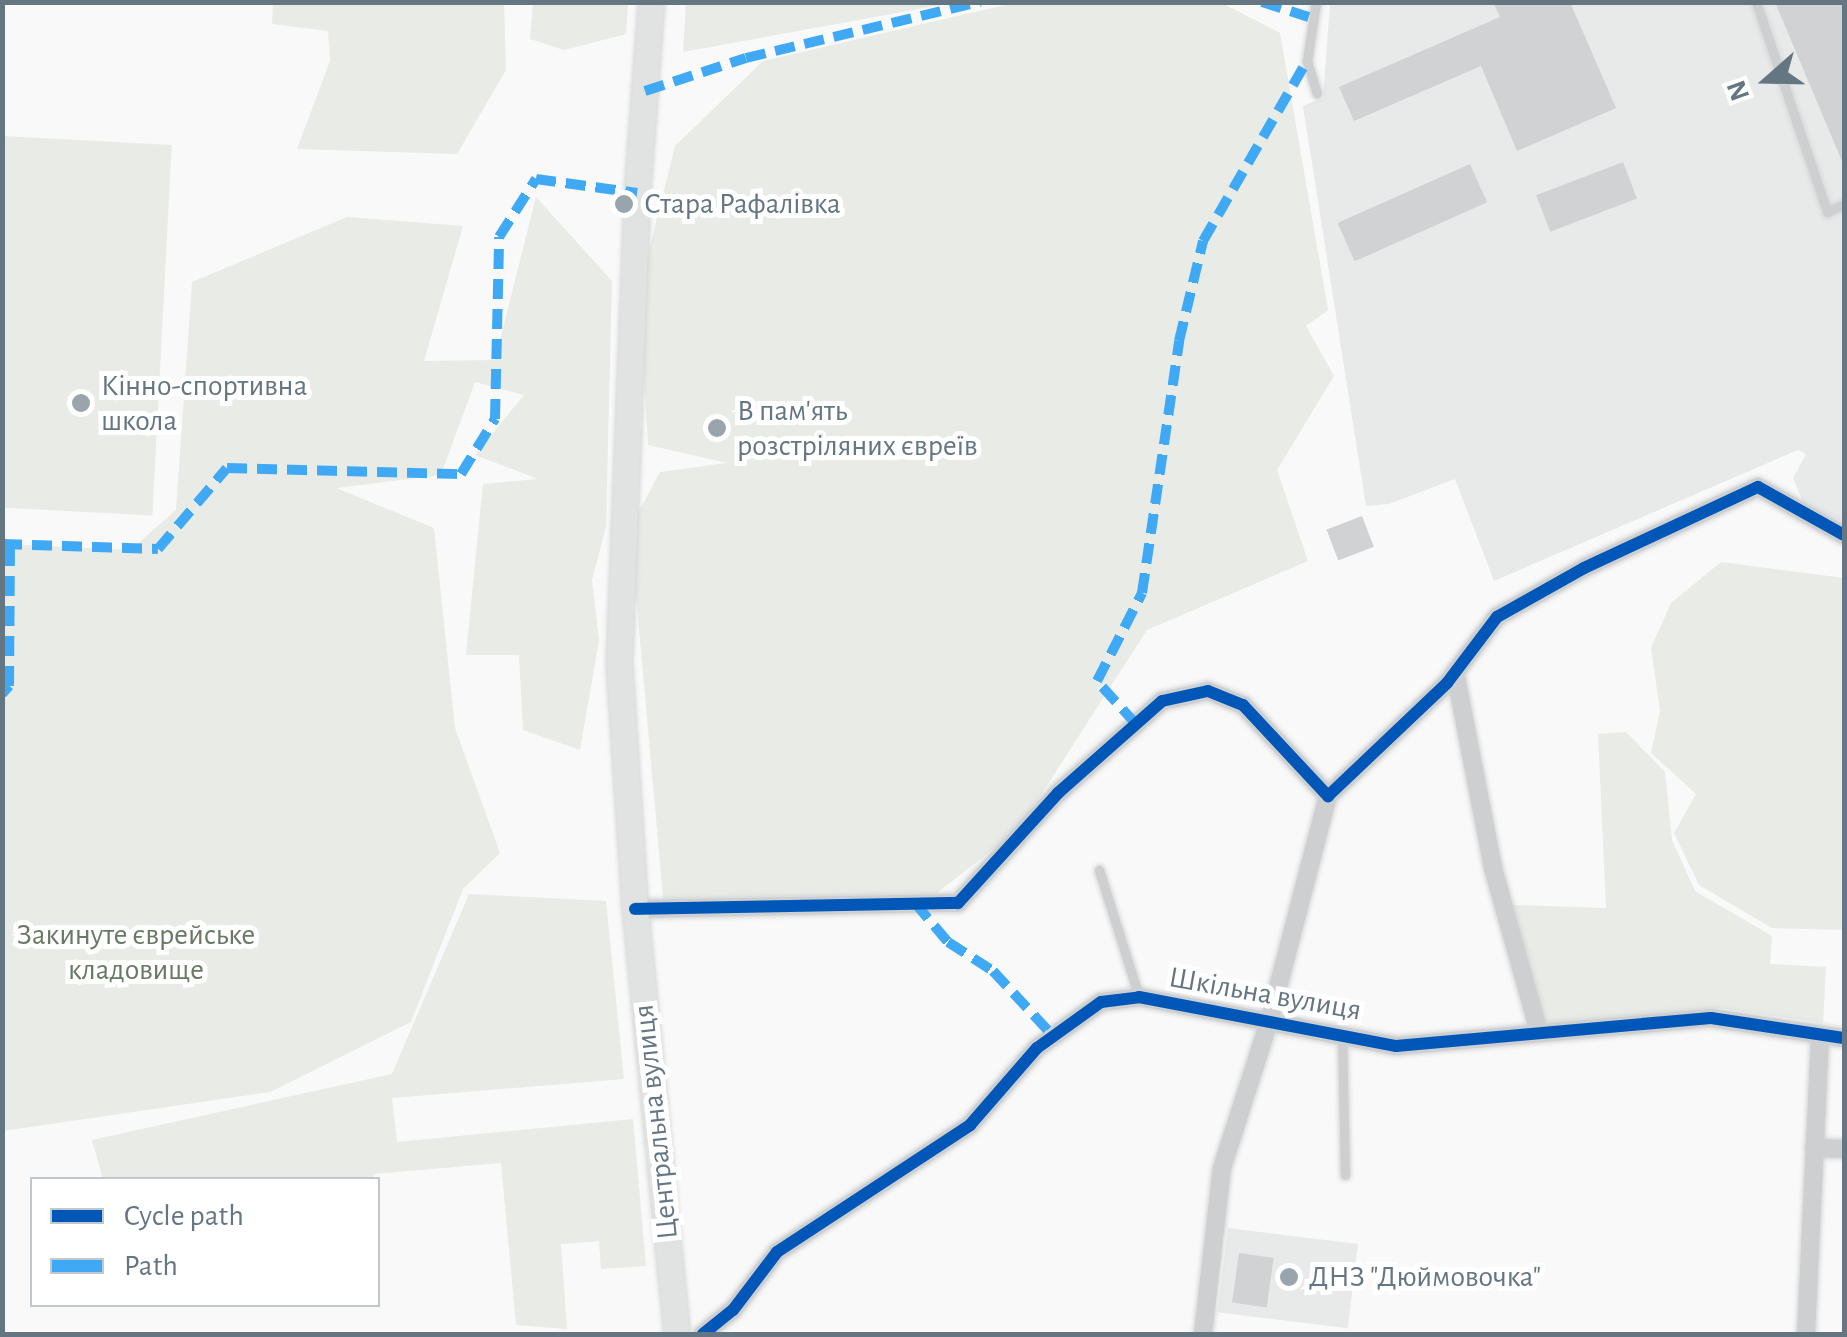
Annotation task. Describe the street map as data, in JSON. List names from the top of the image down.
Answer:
{
  "streets": {
    "main road": ["Центральна вулиця"],
    "street": ["Шкільна вулиця"]
  },
  "parks": ["Закинуте єврейське кладовище"],
  "places": [
    "Стара Рафалівка",
    "Кінно-спортивна школа",
    "В пам'ять розстріляних євреїв",
    "ДНЗ \"Дюймовочка\""
  ],
  "legend": ["Cycle path", "Path"],
  "north": "left"
}
